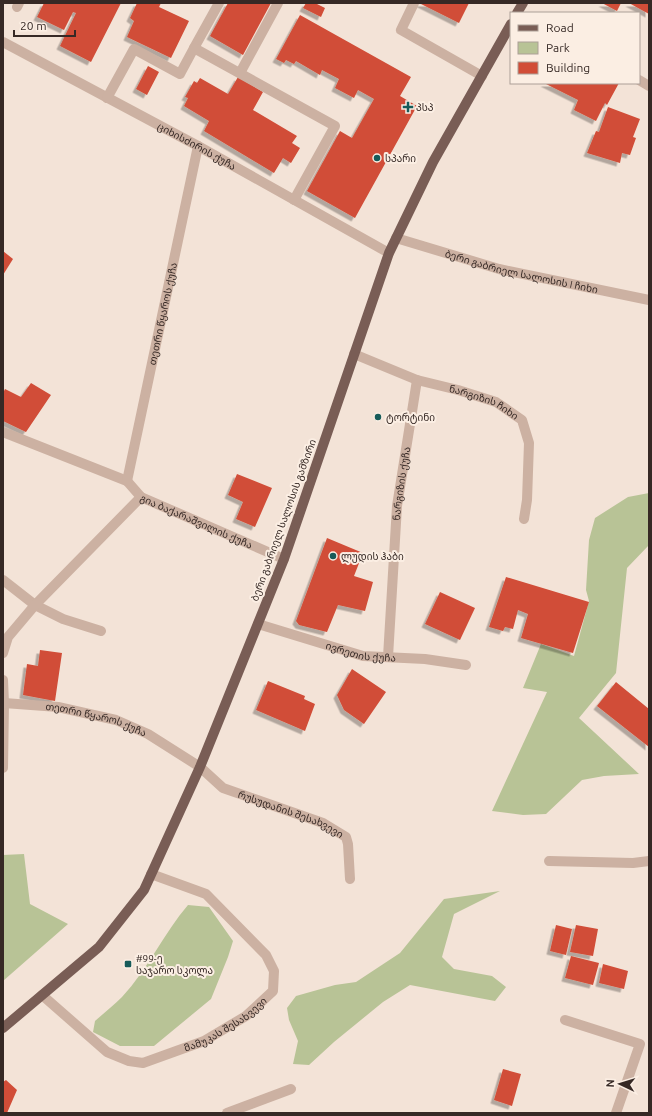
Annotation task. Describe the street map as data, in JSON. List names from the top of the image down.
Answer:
{
  "streets": {
    "main road": ["ბერი გაბრიელ სალოსის გამზირი"],
    "street": [
      "ციხისძირის ქუჩა",
      "ბერი გაბრიელ სალოსის I ჩიხი",
      "თეთრი წყაროს ქუჩა",
      "ნარგიზის ჩიხი",
      "ნარგიზის ქუჩა",
      "გია ბაქარაშვილის ქუჩა",
      "ივრეთის ქუჩა",
      "რუსუდანის შესახვევი",
      "მამუკას შესახვევი"
    ]
  },
  "crossings": [
    ["ციხისძირის ქუჩა", "თეთრი წყაროს ქუჩა"],
    ["ციხისძირის ქუჩა", "ბერი გაბრიელ სალოსის გამზირი"],
    ["ბერი გაბრიელ სალოსის I ჩიხი", "ბერი გაბრიელ სალოსის გამზირი"],
    ["თეთრი წყაროს ქუჩა", "გია ბაქარაშვილის ქუჩა"],
    ["თეთრი წყაროს ქუჩა", "ბერი გაბრიელ სალოსის გამზირი"],
    ["თეთრი წყაროს ქუჩა", "რუსუდანის შესახვევი"],
    ["ნარგიზის ჩიხი", "ნარგიზის ქუჩა"],
    ["ნარგიზის ქუჩა", "ივრეთის ქუჩა"],
    ["გია ბაქარაშვილის ქუჩა", "ბერი გაბრიელ სალოსის გამზირი"],
    ["ბერი გაბრიელ სალოსის გამზირი", "ივრეთის ქუჩა"],
    ["ბერი გაბრიელ სალოსის გამზირი", "რუსუდანის შესახვევი"],
    ["ბერი გაბრიელ სალოსის გამზირი", "მამუკას შესახვევი"]
  ],
  "places": {
    "health": ["პსპ"],
    "other": ["სპარი", "ტორტინი", "ლუდის ჰაბი"],
    "transit": ["#99-ე საჯარო სკოლა"]
  },
  "legend": ["Road", "Park", "Building"],
  "scale_bar": "20 m",
  "north": "left"
}
